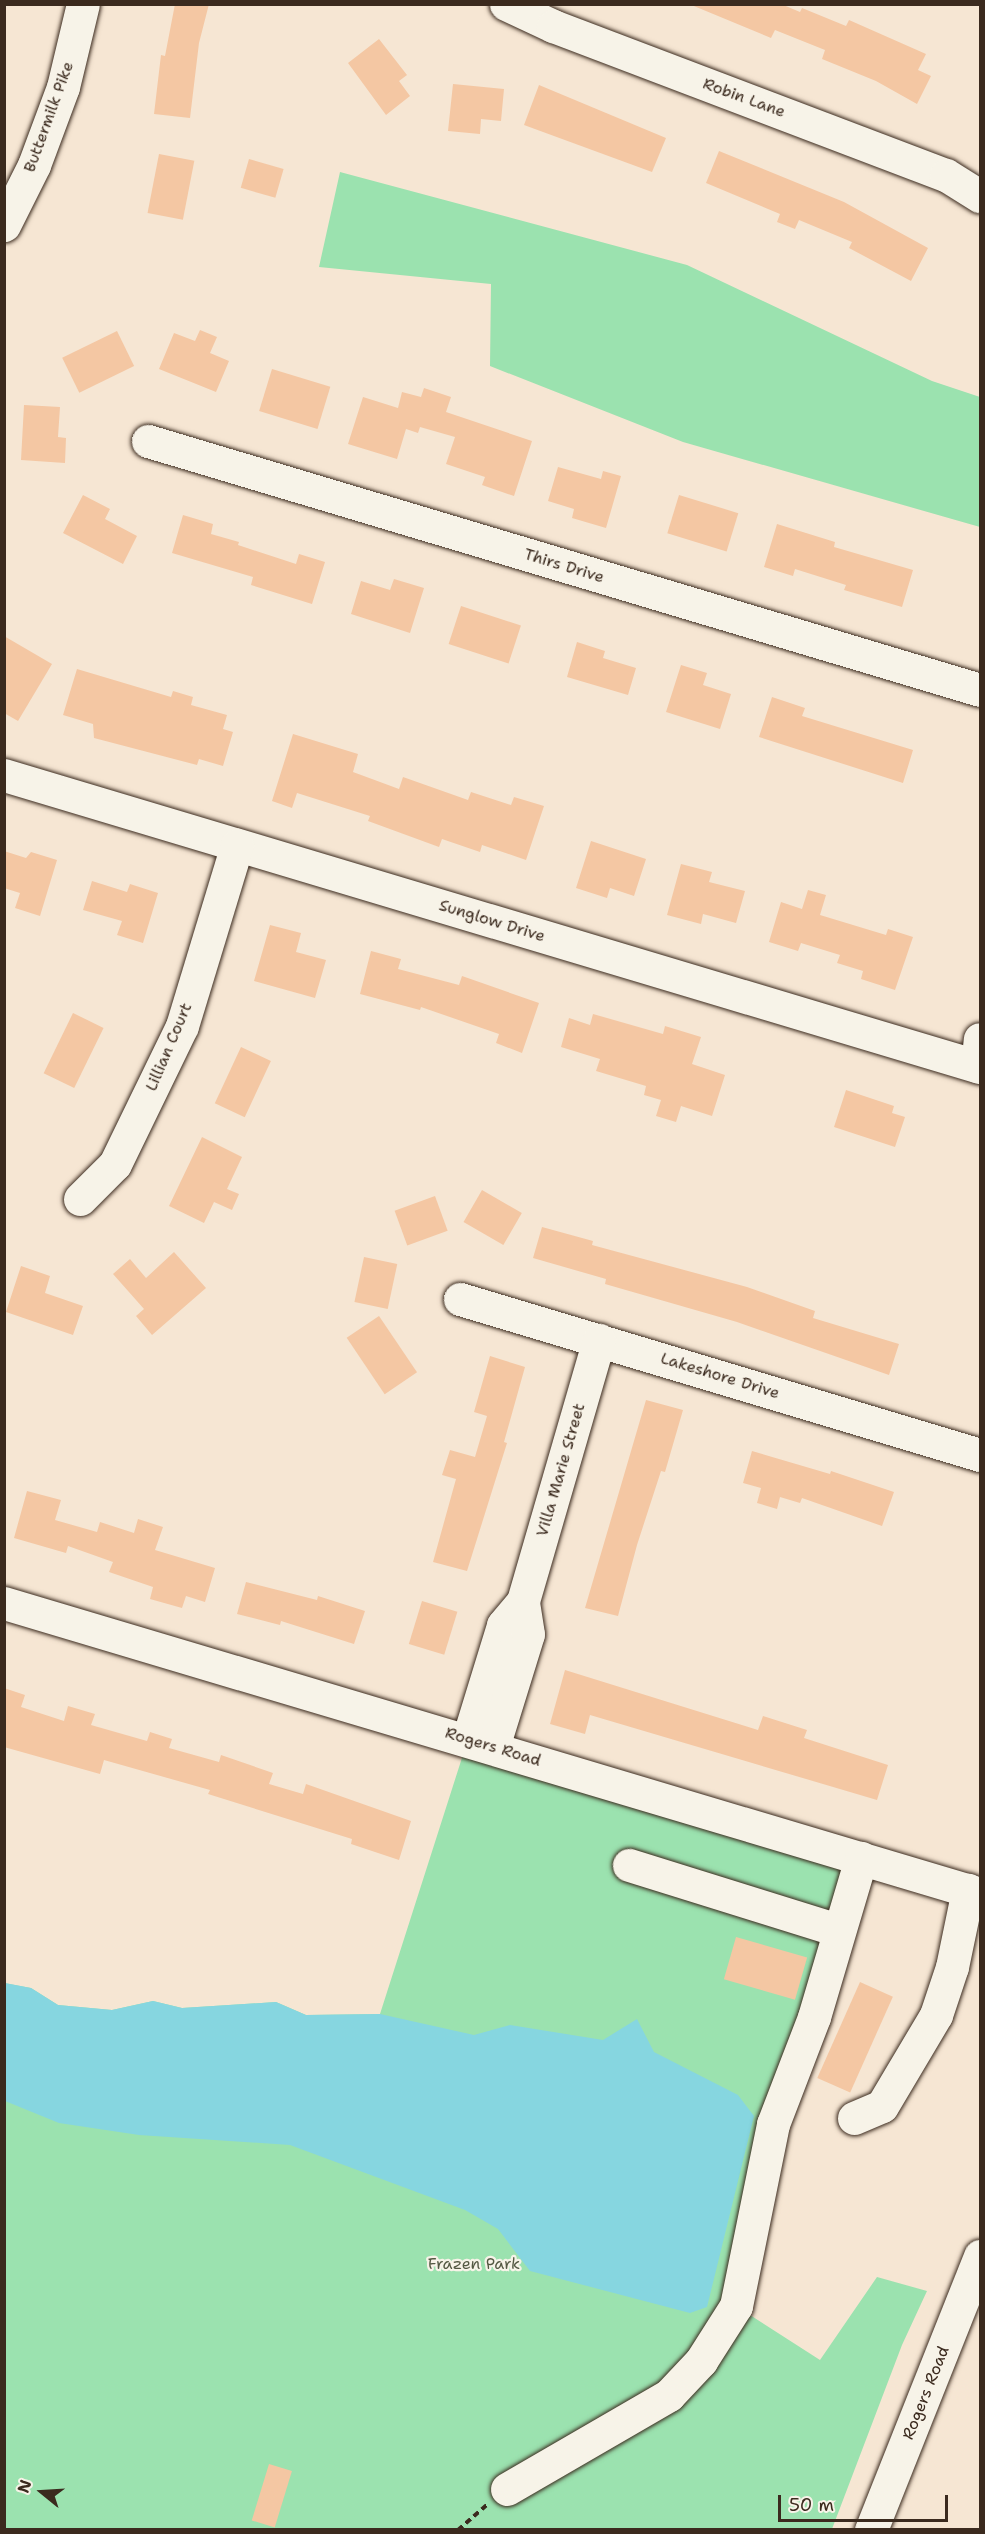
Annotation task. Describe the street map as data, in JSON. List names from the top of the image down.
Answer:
{
  "streets": {
    "street": [
      "Robin Lane",
      "Buttermilk Pike",
      "Thirs Drive",
      "Sunglow Drive",
      "Lillian Court",
      "Lakeshore Drive",
      "Villa Marie Street",
      "Rogers Road"
    ]
  },
  "crossings": [
    ["Sunglow Drive", "Lillian Court"],
    ["Lakeshore Drive", "Villa Marie Street"],
    ["Villa Marie Street", "Rogers Road"]
  ],
  "parks": ["Frazen Park"],
  "scale_bar": "50 m",
  "north": "left"
}
